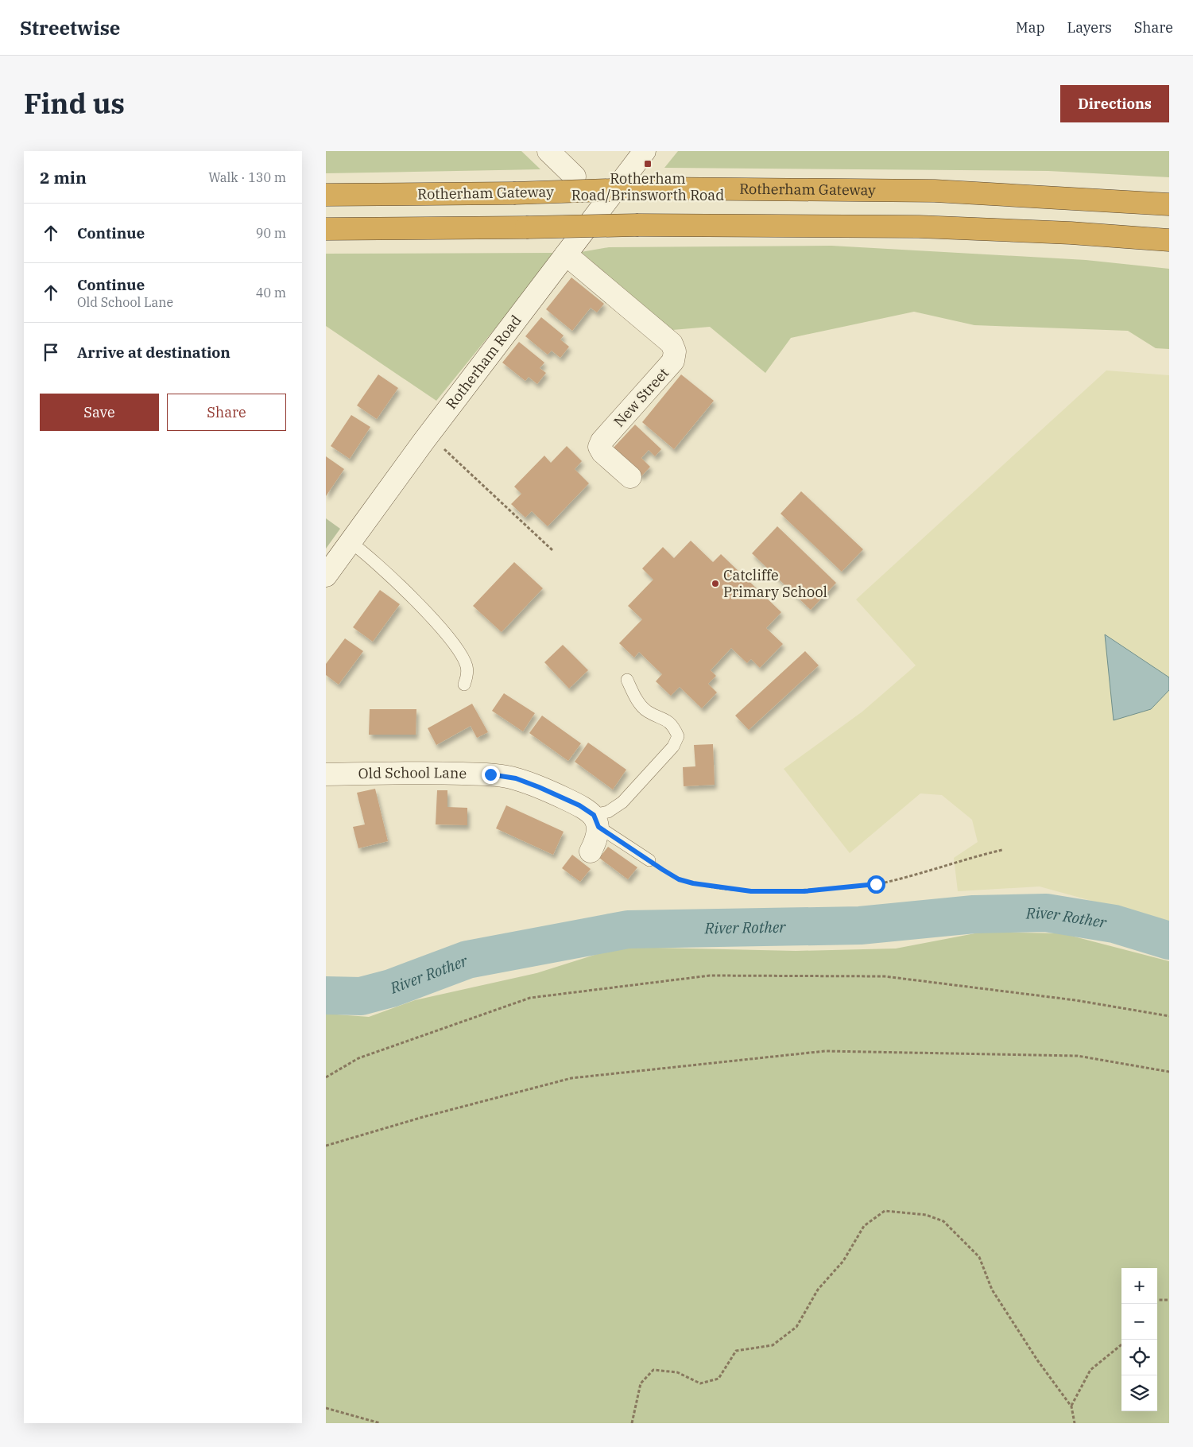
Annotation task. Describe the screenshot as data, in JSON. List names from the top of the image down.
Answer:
{
  "streets": {
    "highway": ["Rotherham Gateway"],
    "street": ["Rotherham Road", "New Street", "Old School Lane"]
  },
  "crossings": [
    ["Rotherham Road", "New Street"]
  ],
  "water": ["River Rother"],
  "places": {
    "transit": ["Rotherham Road/Brinsworth Road"],
    "other": ["Catcliffe Primary School"]
  },
  "page": {
    "header": "Streetwise",
    "nav": ["Map", "Layers", "Share"],
    "title": "Find us",
    "buttons": [
      "Directions",
      ["Save", "Share"]
    ],
    "heading": ["2 min", "Walk · 130 m"],
    "list": [
      ["Continue", "90 m"],
      ["Continue", "Old School Lane", "40 m"],
      "Arrive at destination"
    ],
    "map_buttons": ["+", "−"]
  }
}
